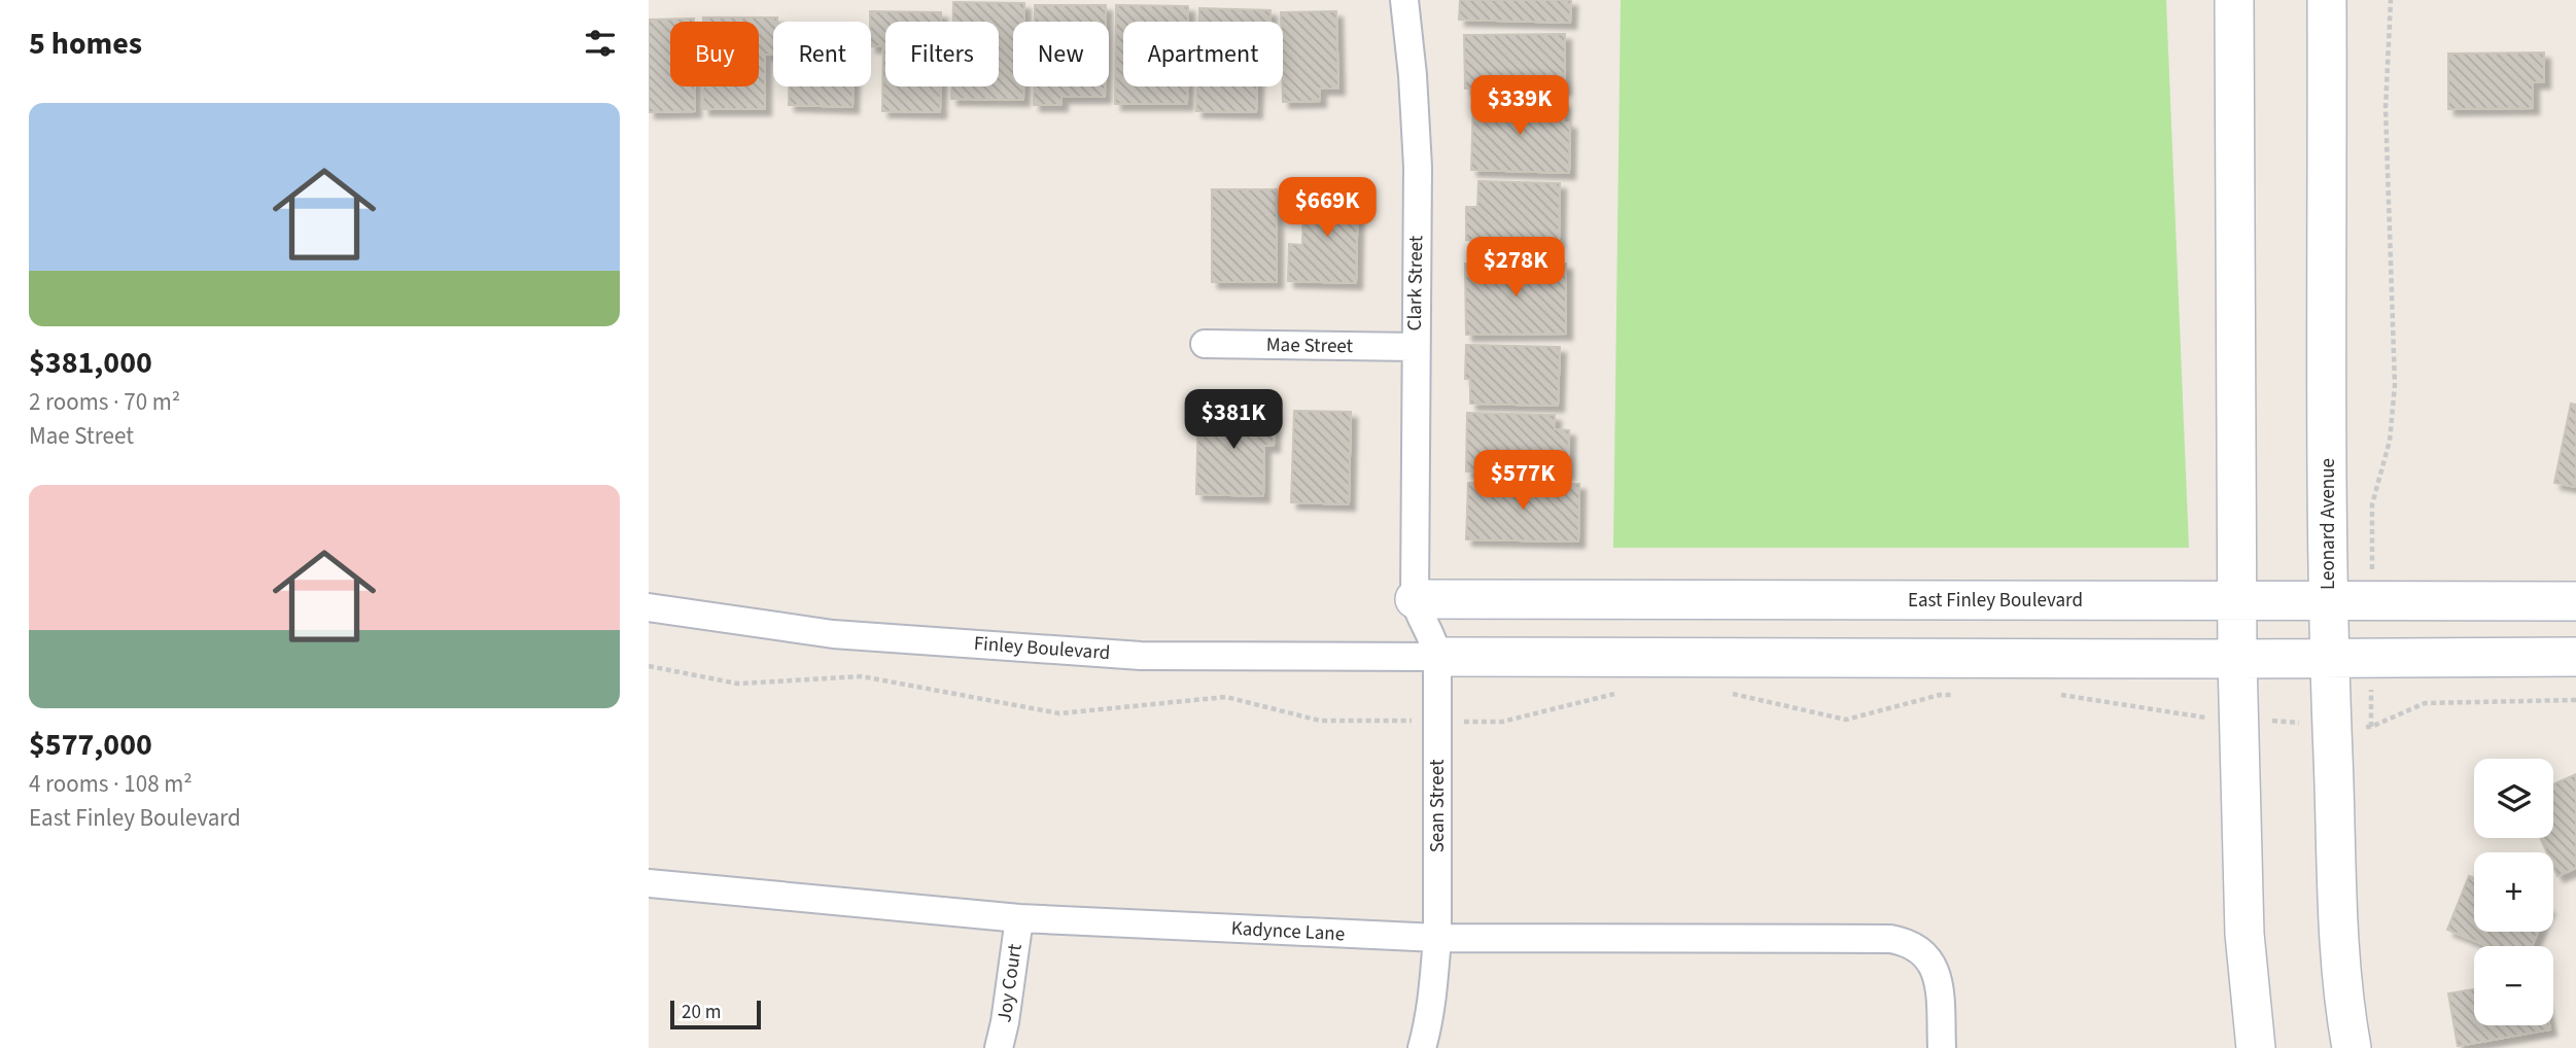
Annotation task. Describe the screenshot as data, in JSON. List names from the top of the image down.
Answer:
{
  "streets": {
    "street": [
      "Clark Street",
      "Mae Street",
      "Leonard Avenue",
      "East Finley Boulevard",
      "Finley Boulevard",
      "Sean Street",
      "Kadynce Lane",
      "Joy Court"
    ]
  },
  "crossings": [
    ["Clark Street", "Mae Street"],
    ["Clark Street", "East Finley Boulevard"],
    ["Clark Street", "Sean Street"],
    ["Leonard Avenue", "East Finley Boulevard"],
    ["East Finley Boulevard", "Sean Street"],
    ["Finley Boulevard", "Sean Street"],
    ["Sean Street", "Kadynce Lane"],
    ["Kadynce Lane", "Joy Court"]
  ],
  "scale_bar": "20 m",
  "page": {
    "heading": "5 homes",
    "chip": [
      "Buy",
      "Rent",
      "Filters",
      "New",
      "Apartment"
    ],
    "price": [
      "$339K",
      "$669K",
      "$278K",
      "$381K",
      "$577K"
    ],
    "list": [
      {
        "name": "$381,000",
        "note": "2 rooms · 70 m² · Mae Street"
      },
      {
        "name": "$577,000",
        "note": "4 rooms · 108 m² · East Finley Boulevard"
      }
    ],
    "map_buttons": ["+", "−"],
    "scale": "20 m"
  }
}
